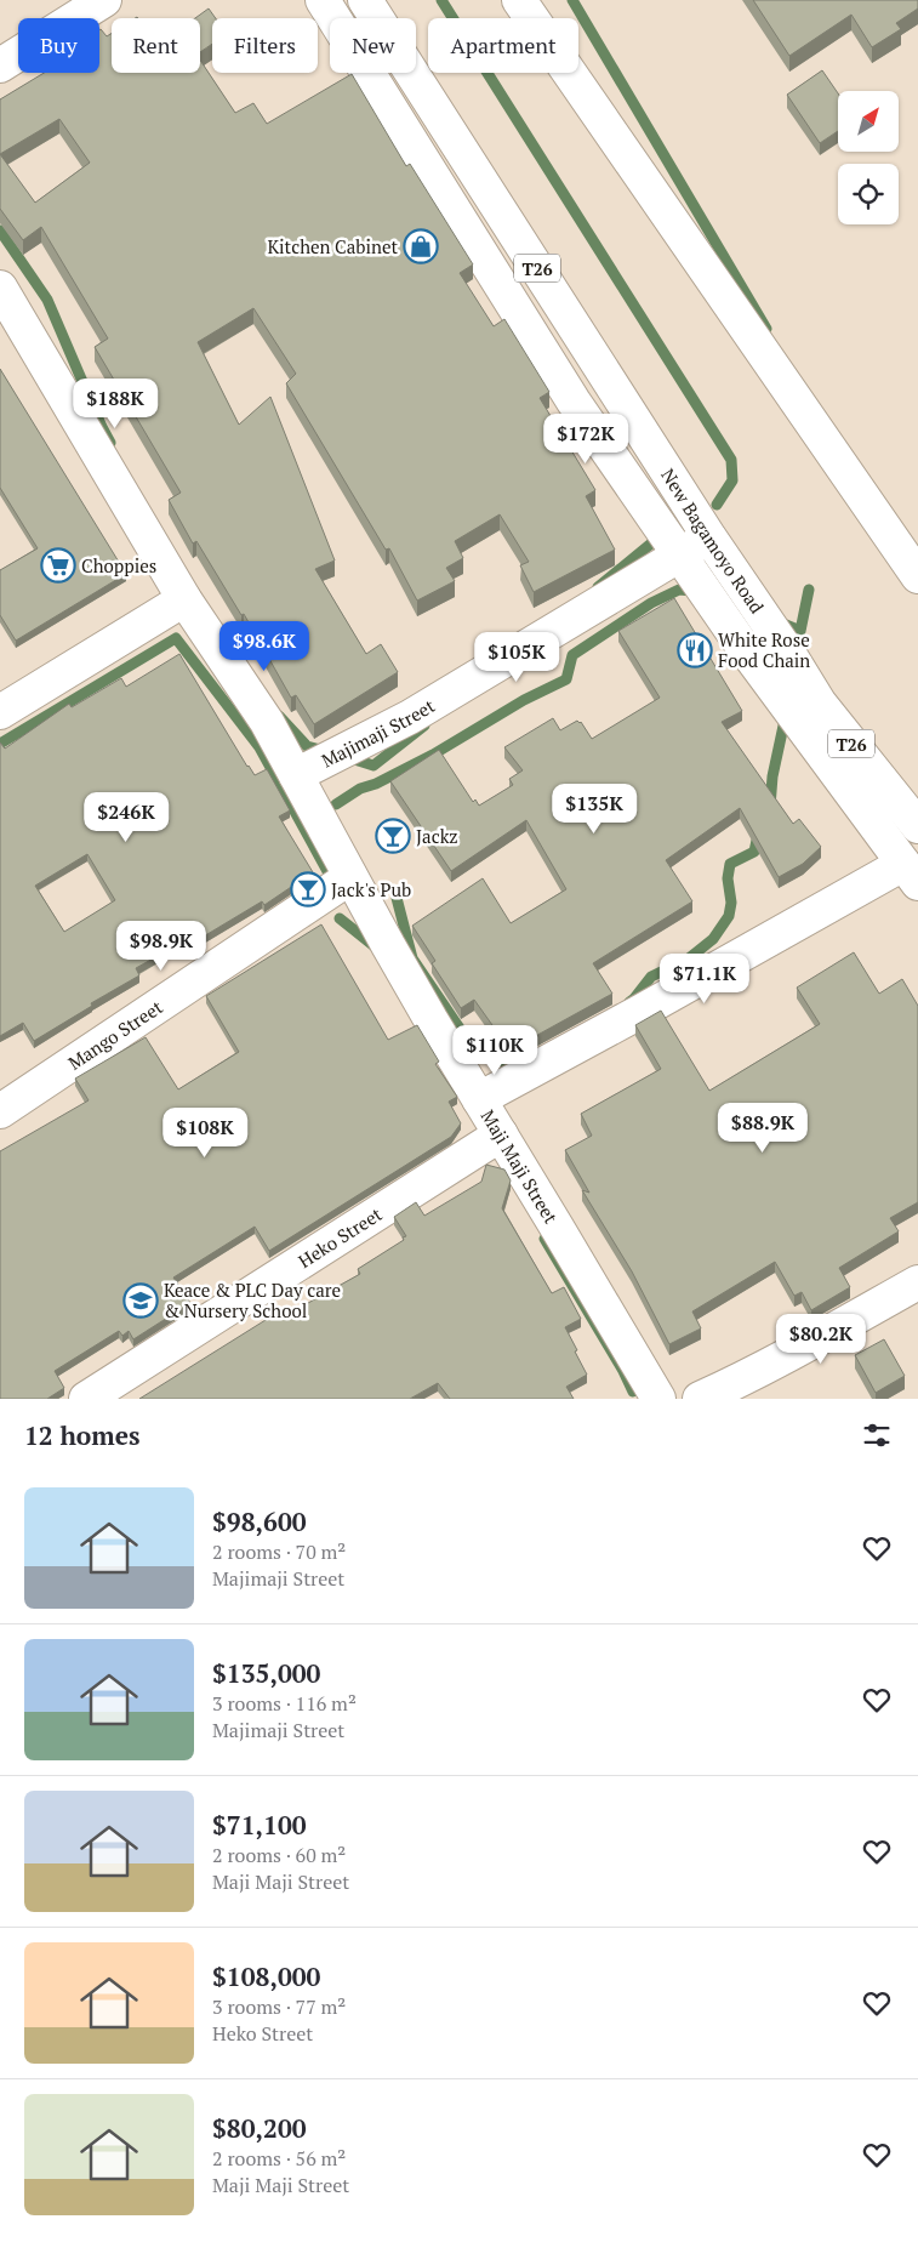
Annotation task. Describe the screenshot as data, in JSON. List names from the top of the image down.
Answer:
{
  "streets": {
    "main road": [
      "T26",
      "New Bagamoyo Road",
      "Majimaji Street",
      "Mango Street",
      "Maji Maji Street",
      "Heko Street"
    ]
  },
  "crossings": [
    ["New Bagamoyo Road", "Majimaji Street"],
    ["Majimaji Street", "Maji Maji Street"],
    ["Mango Street", "Maji Maji Street"],
    ["Maji Maji Street", "Heko Street"]
  ],
  "places": {
    "shop": ["Kitchen Cabinet"],
    "supermarket": ["Choppies"],
    "restaurant": ["White Rose Food Chain"],
    "bar": ["Jackz", "Jack's Pub"],
    "school or university": ["Keace & PLC Day care & Nursery School"]
  },
  "north": "top right",
  "page": {
    "chip": [
      "Buy",
      "Rent",
      "Filters",
      "New",
      "Apartment"
    ],
    "price": [
      "$188K",
      "$172K",
      "$98.6K",
      "$105K",
      "$135K",
      "$246K",
      "$98.9K",
      "$71.1K",
      "$110K",
      "$88.9K",
      "$108K",
      "$80.2K"
    ],
    "heading": "12 homes",
    "list": [
      {
        "name": "$98,600",
        "note": "2 rooms · 70 m² · Majimaji Street"
      },
      {
        "name": "$135,000",
        "note": "3 rooms · 116 m² · Majimaji Street"
      },
      {
        "name": "$71,100",
        "note": "2 rooms · 60 m² · Maji Maji Street"
      },
      {
        "name": "$108,000",
        "note": "3 rooms · 77 m² · Heko Street"
      },
      {
        "name": "$80,200",
        "note": "2 rooms · 56 m² · Maji Maji Street"
      }
    ]
  }
}
